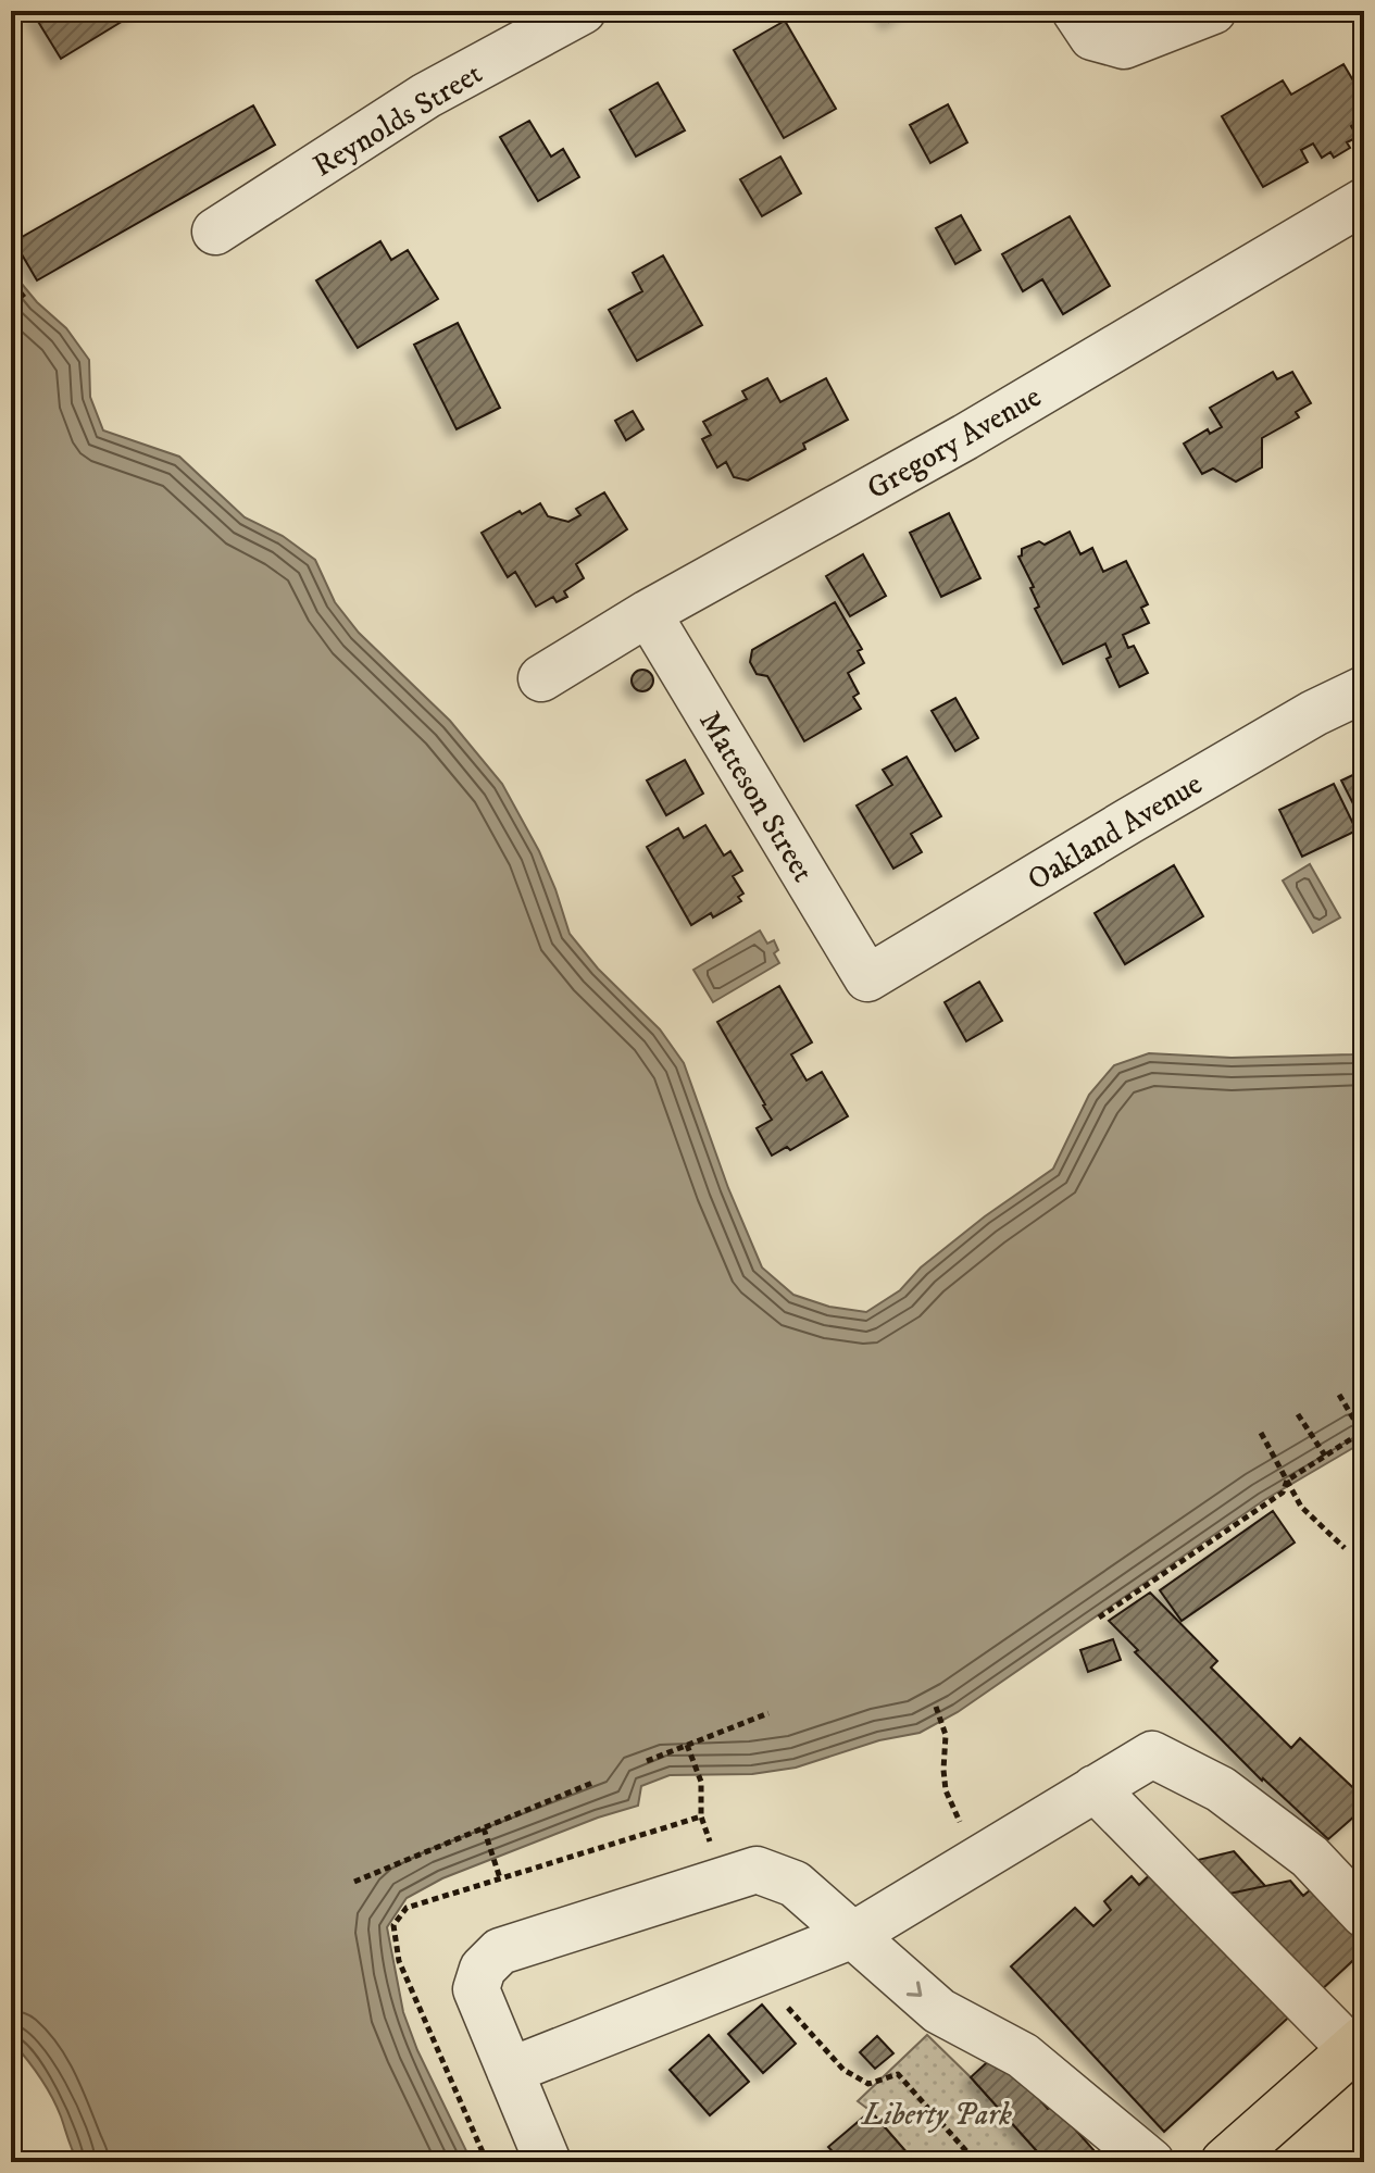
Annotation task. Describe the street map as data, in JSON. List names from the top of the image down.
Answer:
{
  "streets": {
    "street": [
      "Reynolds Street",
      "Gregory Avenue",
      "Matteson Street",
      "Oakland Avenue"
    ]
  },
  "crossings": [
    ["Gregory Avenue", "Matteson Street"],
    ["Matteson Street", "Oakland Avenue"]
  ],
  "parks": ["Liberty Park"]
}
